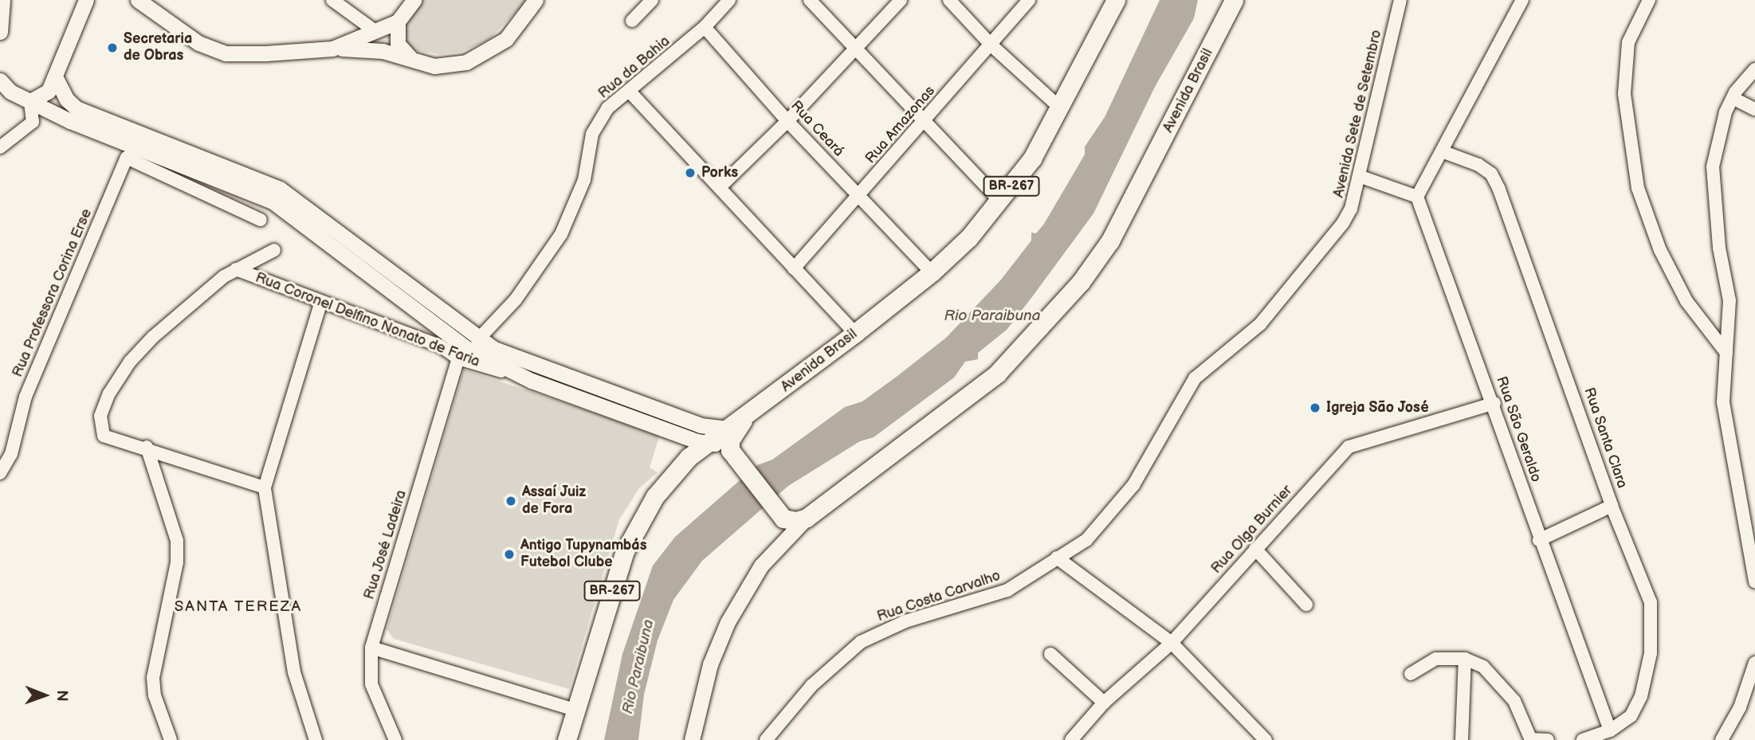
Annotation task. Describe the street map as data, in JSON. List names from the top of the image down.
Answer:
{
  "streets": {
    "highway": ["Avenida Brasil", "BR-267"],
    "main road": ["Rua Coronel Delfino Nonato de Faria"],
    "street": [
      "Rua da Bahia",
      "Avenida Sete de Setembro",
      "Rua Amazonas",
      "Rua Ceará",
      "Rua Professora Corina Erse",
      "Rua São Geraldo",
      "Rua Santa Clara",
      "Rua Olga Burnier",
      "Rua José Ladeira",
      "Rua Costa Carvalho"
    ]
  },
  "crossings": [
    ["Rua da Bahia", "Rua Ceará"],
    ["Rua da Bahia", "Rua Coronel Delfino Nonato de Faria"],
    ["Rua da Bahia", "Rua José Ladeira"],
    ["Avenida Brasil", "Rua Ceará"],
    ["Avenida Brasil", "Rua Coronel Delfino Nonato de Faria"],
    ["Avenida Sete de Setembro", "Rua Costa Carvalho"],
    ["Rua Amazonas", "Rua Ceará"],
    ["Rua Coronel Delfino Nonato de Faria", "Rua José Ladeira"],
    ["Rua São Geraldo", "Rua Santa Clara"],
    ["Rua São Geraldo", "Rua Olga Burnier"]
  ],
  "districts": ["SANTA TEREZA"],
  "water": ["Rio Paraibuna"],
  "places": [
    "Secretaria de Obras",
    "Porks",
    "Igreja São José",
    "Assaí Juiz de Fora",
    "Antigo Tupynambás Futebol Clube"
  ],
  "north": "right"
}
